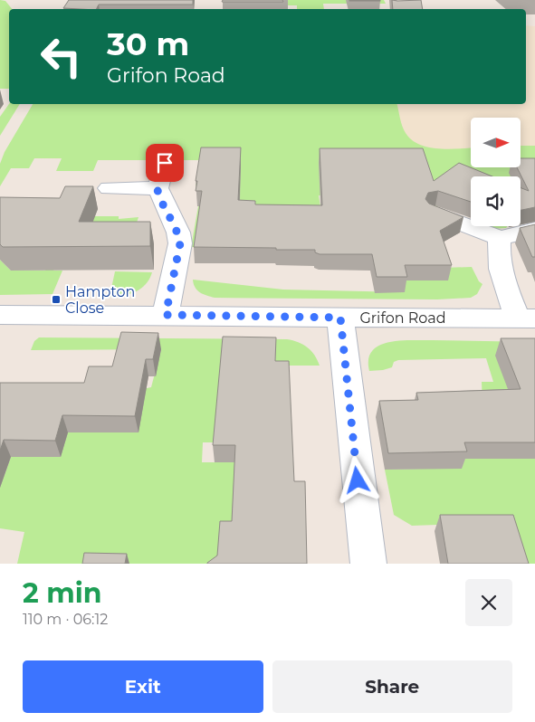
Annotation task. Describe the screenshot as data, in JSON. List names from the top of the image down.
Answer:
{
  "streets": {
    "street": ["Grifon Road"]
  },
  "places": {
    "transit": ["Hampton Close"]
  },
  "north": "right",
  "page": {
    "turn": ["30 m", "Grifon Road"],
    "heading": ["2 min", "110 m · 06:12"],
    "buttons": ["Exit", "Share"]
  }
}
